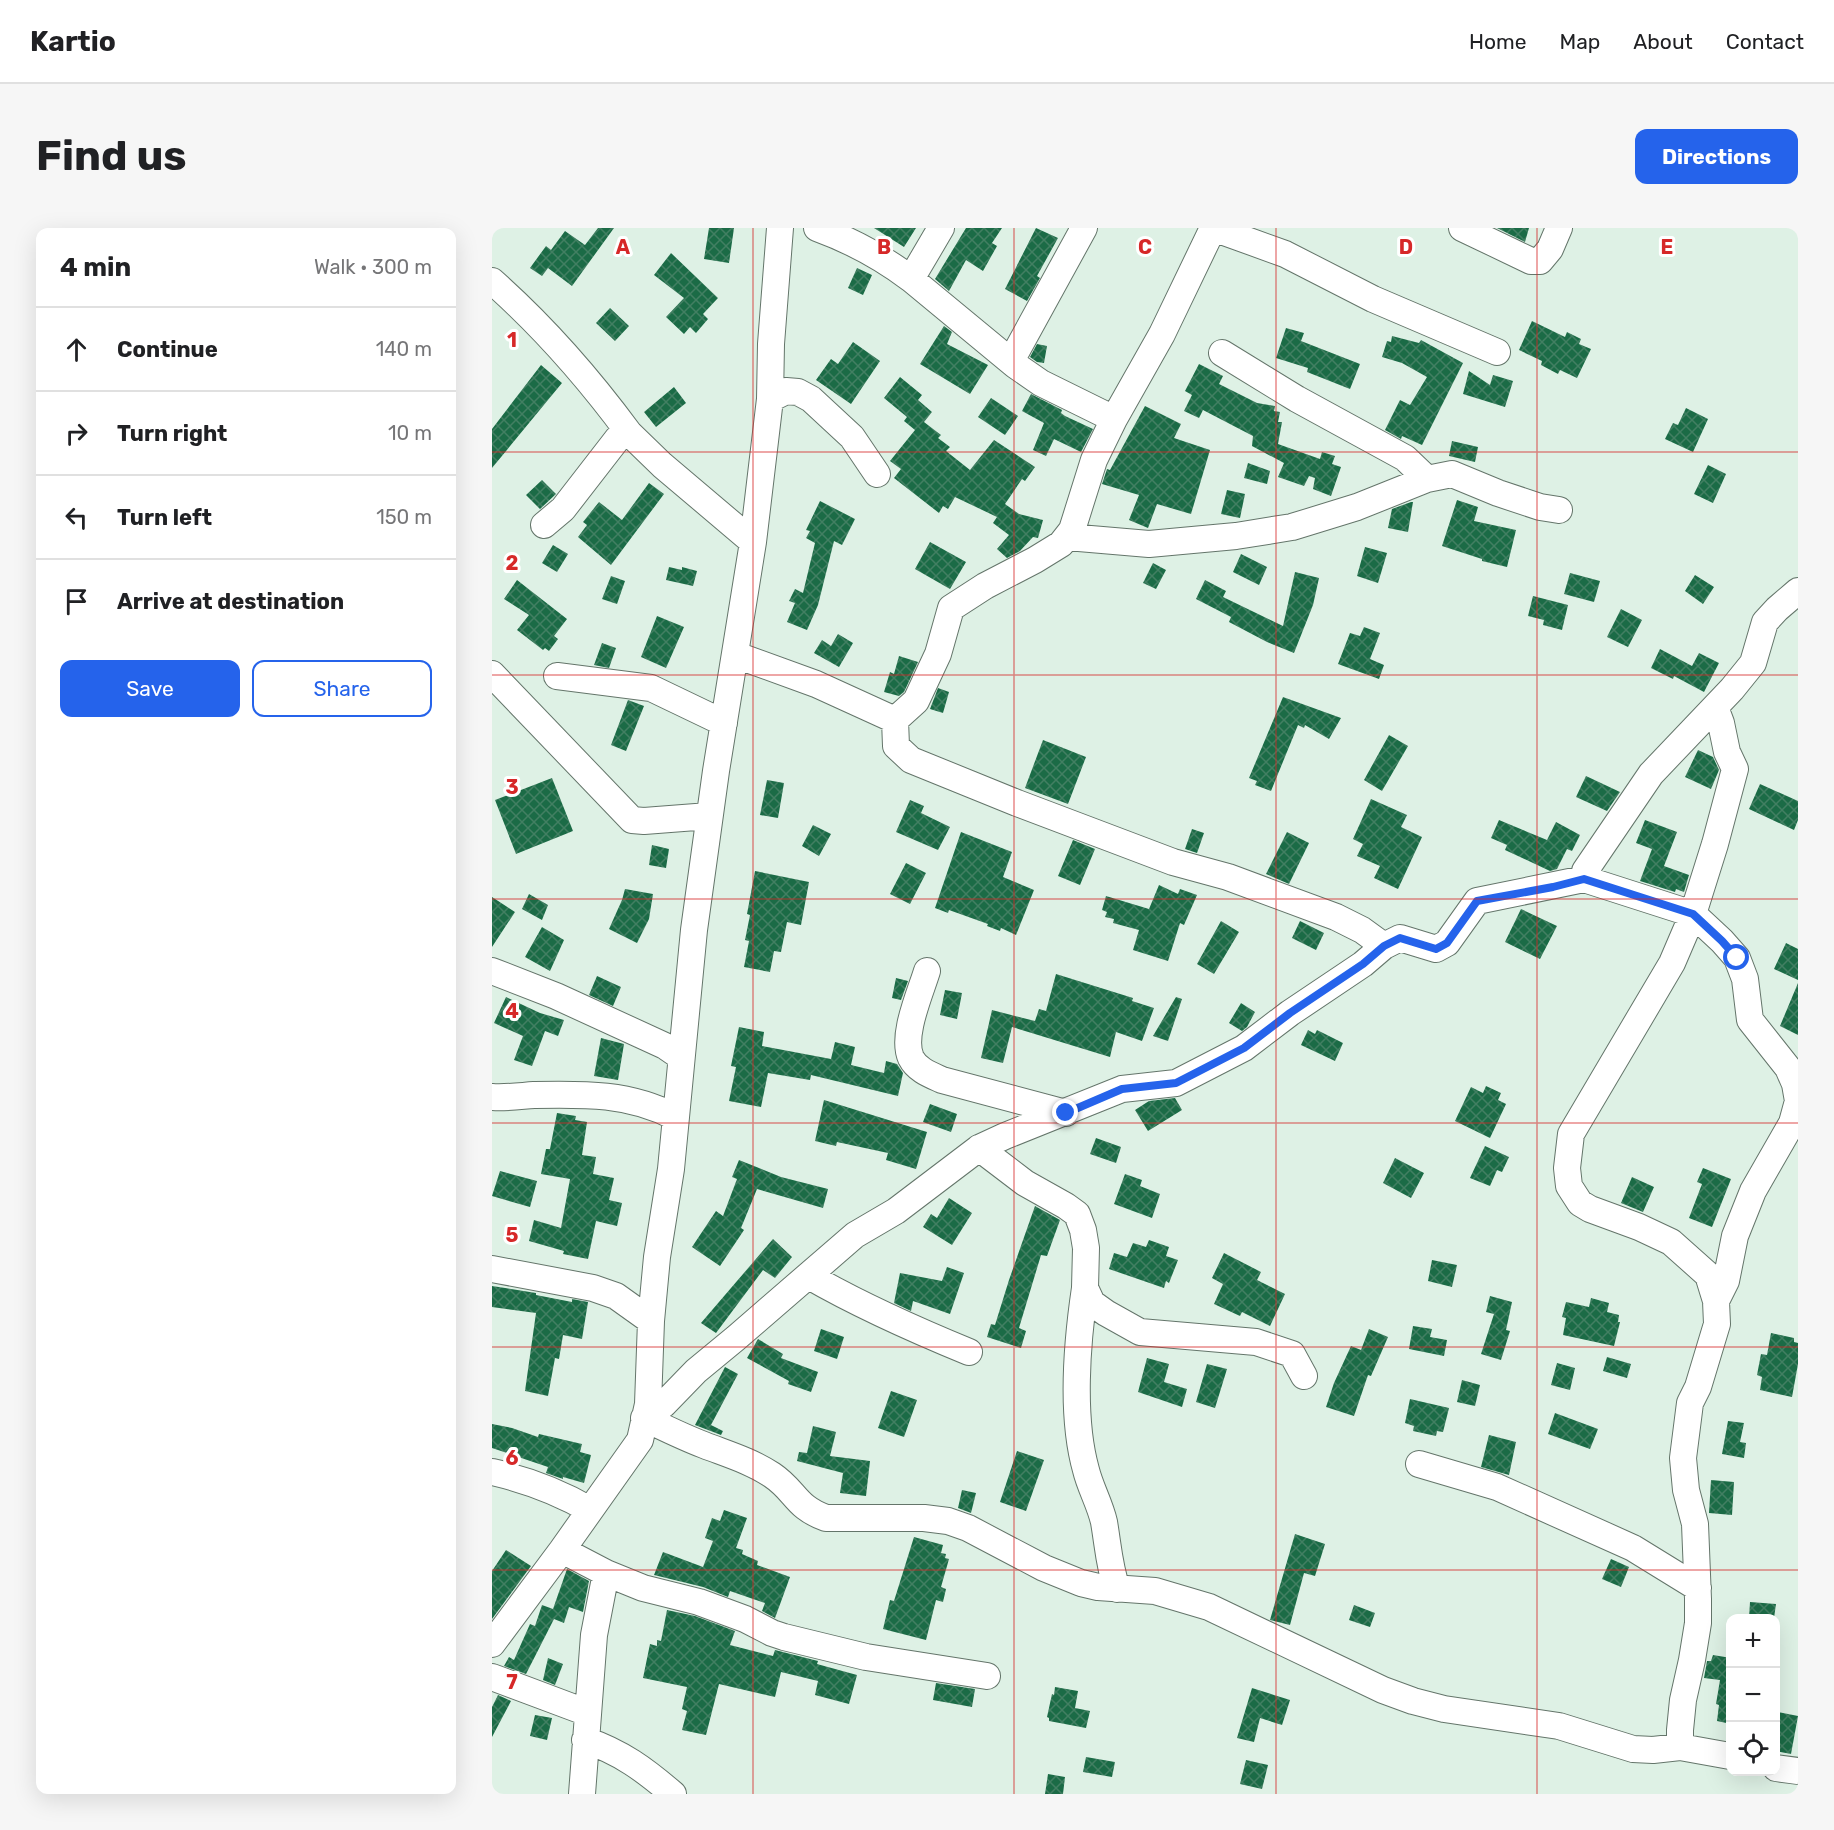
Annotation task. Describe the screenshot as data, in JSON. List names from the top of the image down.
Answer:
{
  "page": {
    "header": "Kartio",
    "nav": [
      "Home",
      "Map",
      "About",
      "Contact"
    ],
    "buttons": [
      "Directions",
      ["Save", "Share"]
    ],
    "title": "Find us",
    "heading": ["4 min", "Walk · 300 m"],
    "list": [
      ["Continue", "140 m"],
      ["Turn right", "10 m"],
      ["Turn left", "150 m"],
      "Arrive at destination"
    ],
    "map_buttons": ["+", "−"]
  },
  "grid": {
    "columns": [
      "A",
      "B",
      "C",
      "D",
      "E"
    ],
    "rows": [
      "1",
      "2",
      "3",
      "4",
      "5",
      "6",
      "7"
    ]
  }
}
